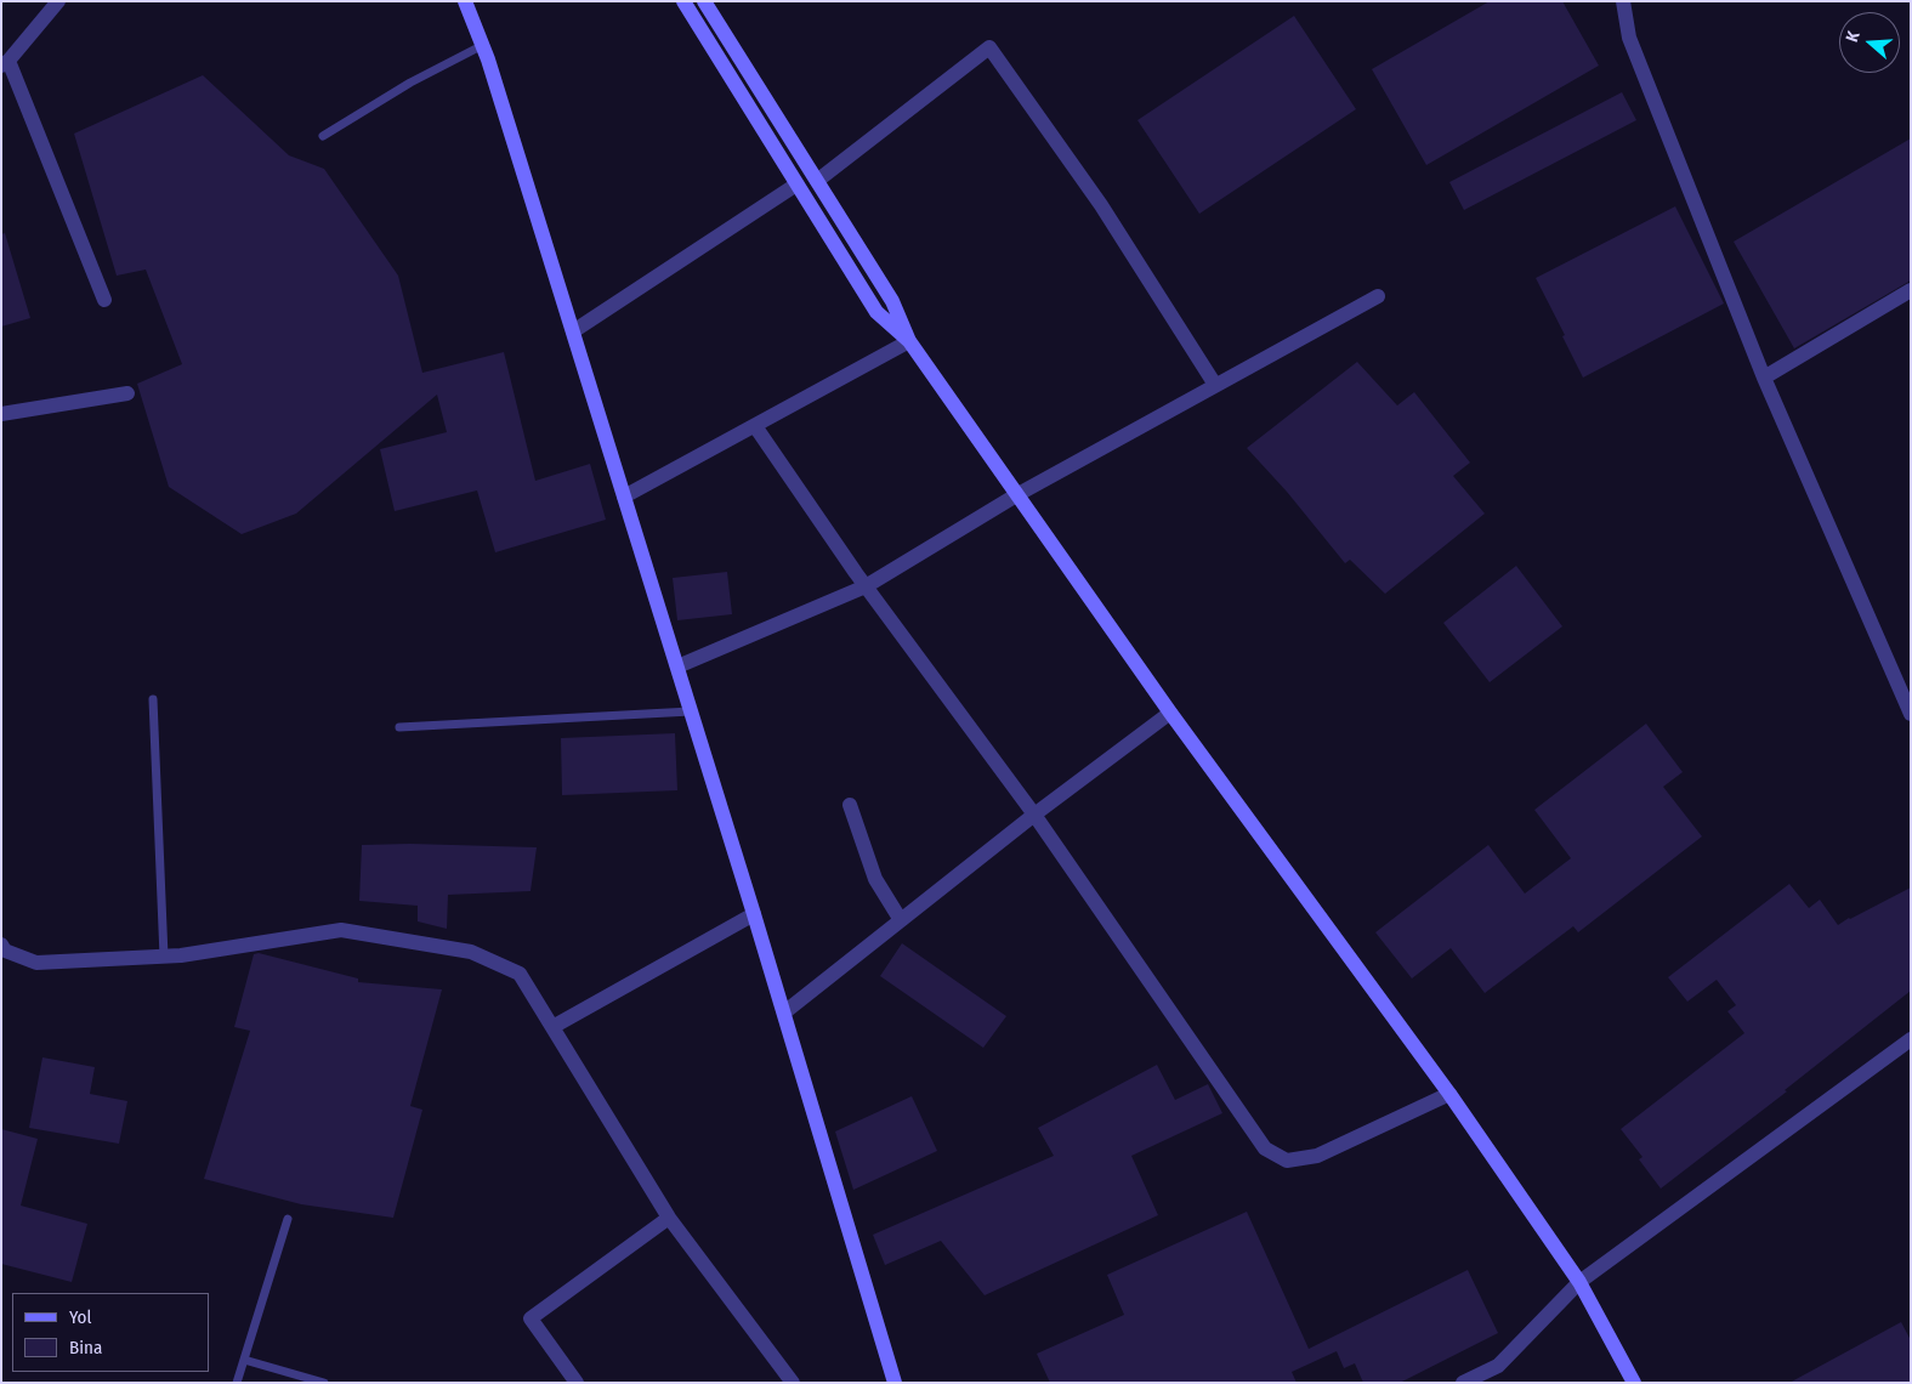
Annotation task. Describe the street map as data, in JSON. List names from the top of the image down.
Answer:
{
  "legend": ["Yol", "Bina"],
  "north": "left"
}
